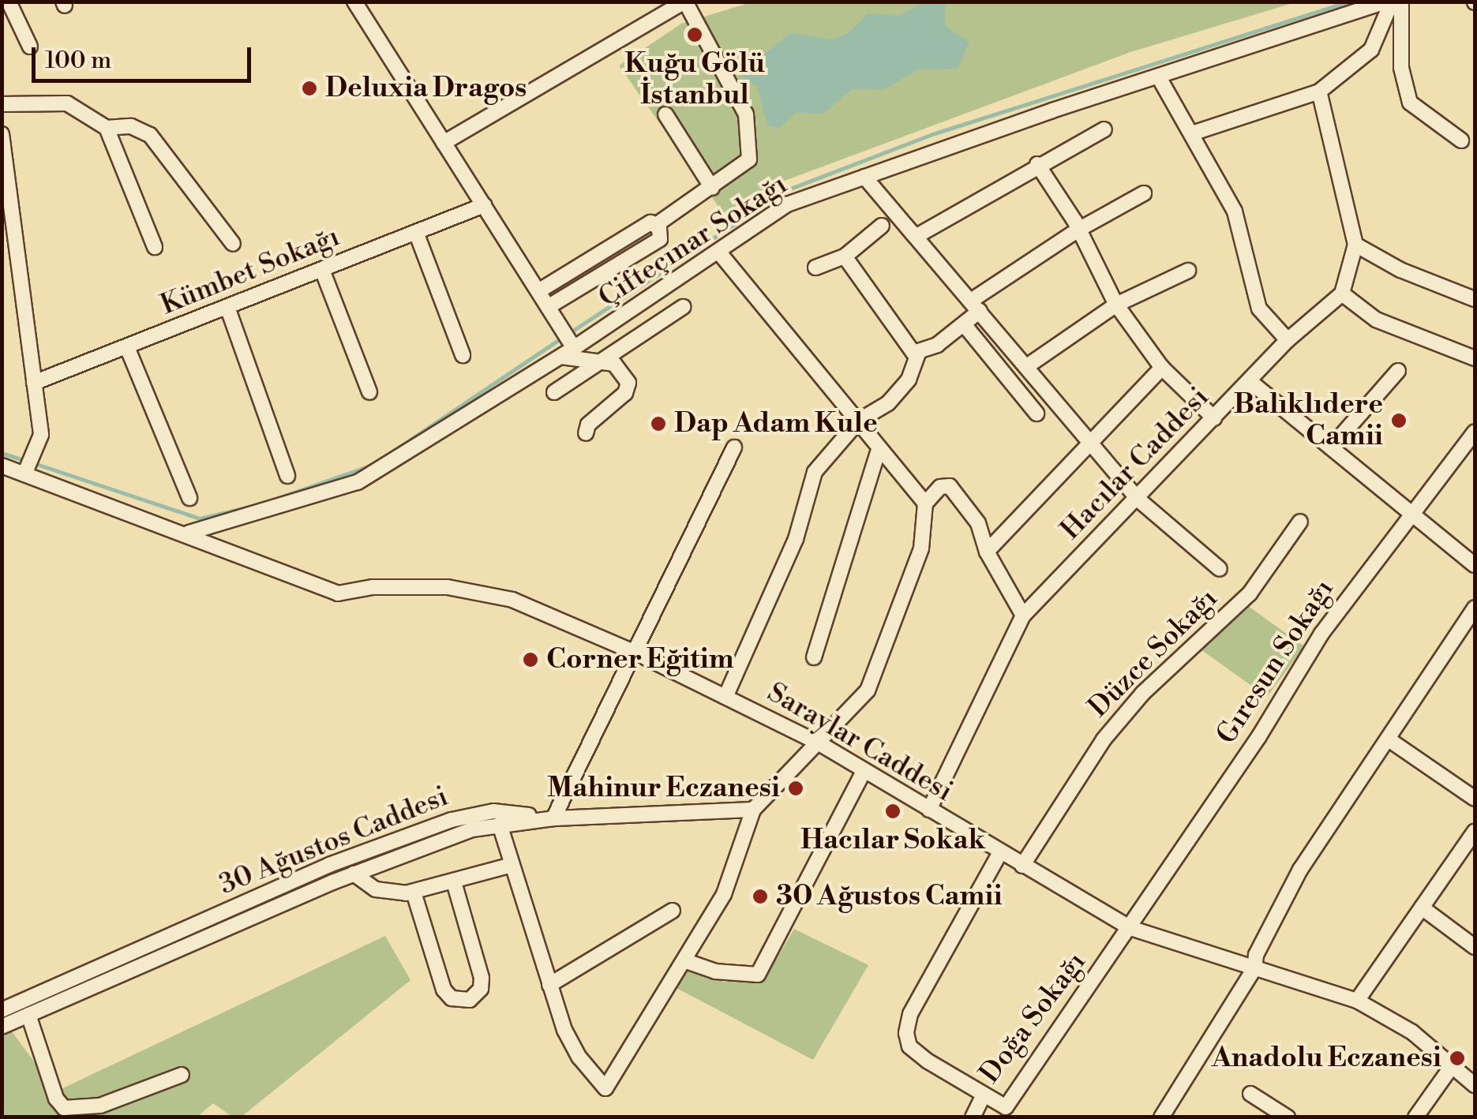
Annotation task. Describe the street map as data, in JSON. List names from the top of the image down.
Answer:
{
  "streets": {
    "street": [
      "Çifteçınar Sokağı",
      "Kümbet Sokağı",
      "Hacılar Caddesi",
      "Düzce Sokağı",
      "Gıresun Sokağı",
      "Saraylar Caddesi",
      "30 Ağustos Caddesi",
      "Doğa Sokağı"
    ]
  },
  "crossings": [
    ["Çifteçınar Sokağı", "Saraylar Caddesi"],
    ["Hacılar Caddesi", "Saraylar Caddesi"],
    ["Düzce Sokağı", "Saraylar Caddesi"],
    ["Gıresun Sokağı", "Saraylar Caddesi"],
    ["Gıresun Sokağı", "Doğa Sokağı"],
    ["Saraylar Caddesi", "Doğa Sokağı"]
  ],
  "places": [
    "Kuğu Gölü İstanbul",
    "Deluxia Dragos",
    "Balıklıdere Camii",
    "Dap Adam Kule",
    "Corner Eğitim",
    "Mahinur Eczanesi",
    "Hacılar Sokak",
    "30 Ağustos Camii",
    "Anadolu Eczanesi"
  ],
  "scale_bar": "100 m"
}
